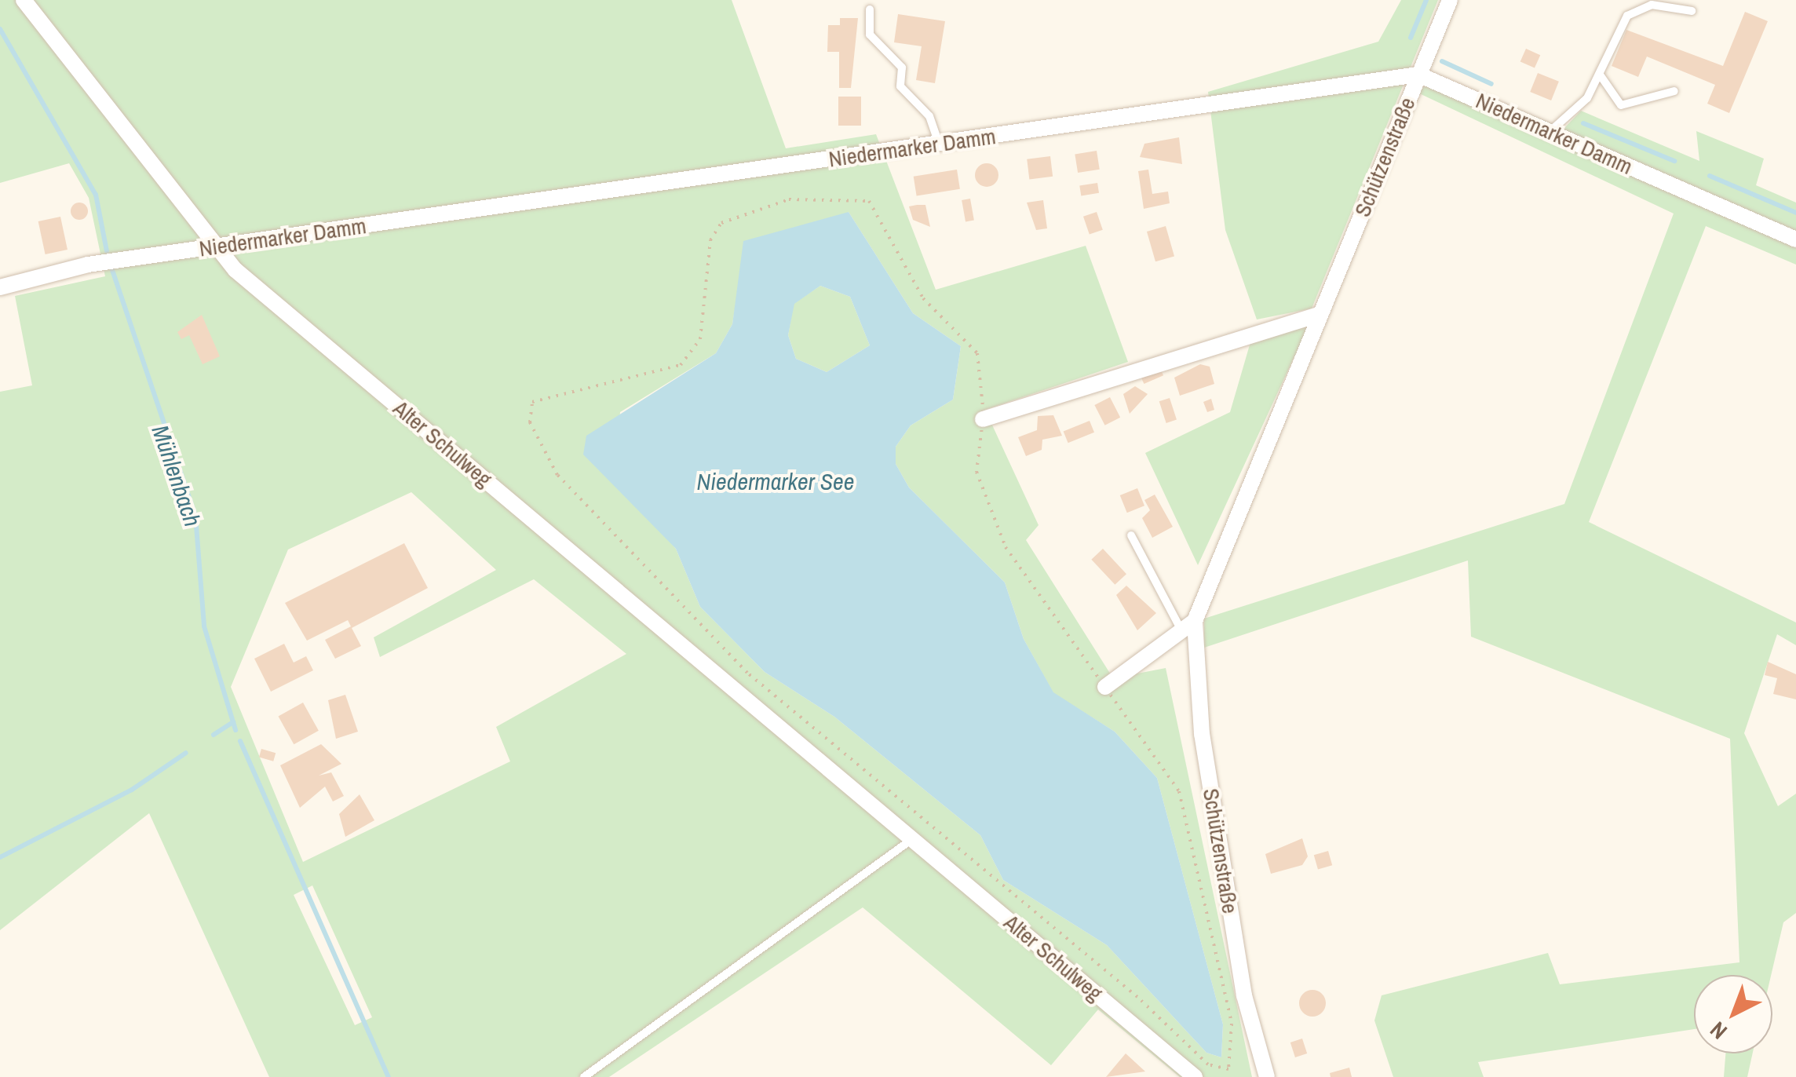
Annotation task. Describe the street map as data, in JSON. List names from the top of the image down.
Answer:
{
  "streets": {
    "street": ["Niedermarker Damm", "Schützenstraße", "Alter Schulweg"]
  },
  "crossings": [
    ["Niedermarker Damm", "Schützenstraße"],
    ["Niedermarker Damm", "Alter Schulweg"]
  ],
  "water": ["Mühlenbach", "Niedermarker See"],
  "north": "bottom left"
}
